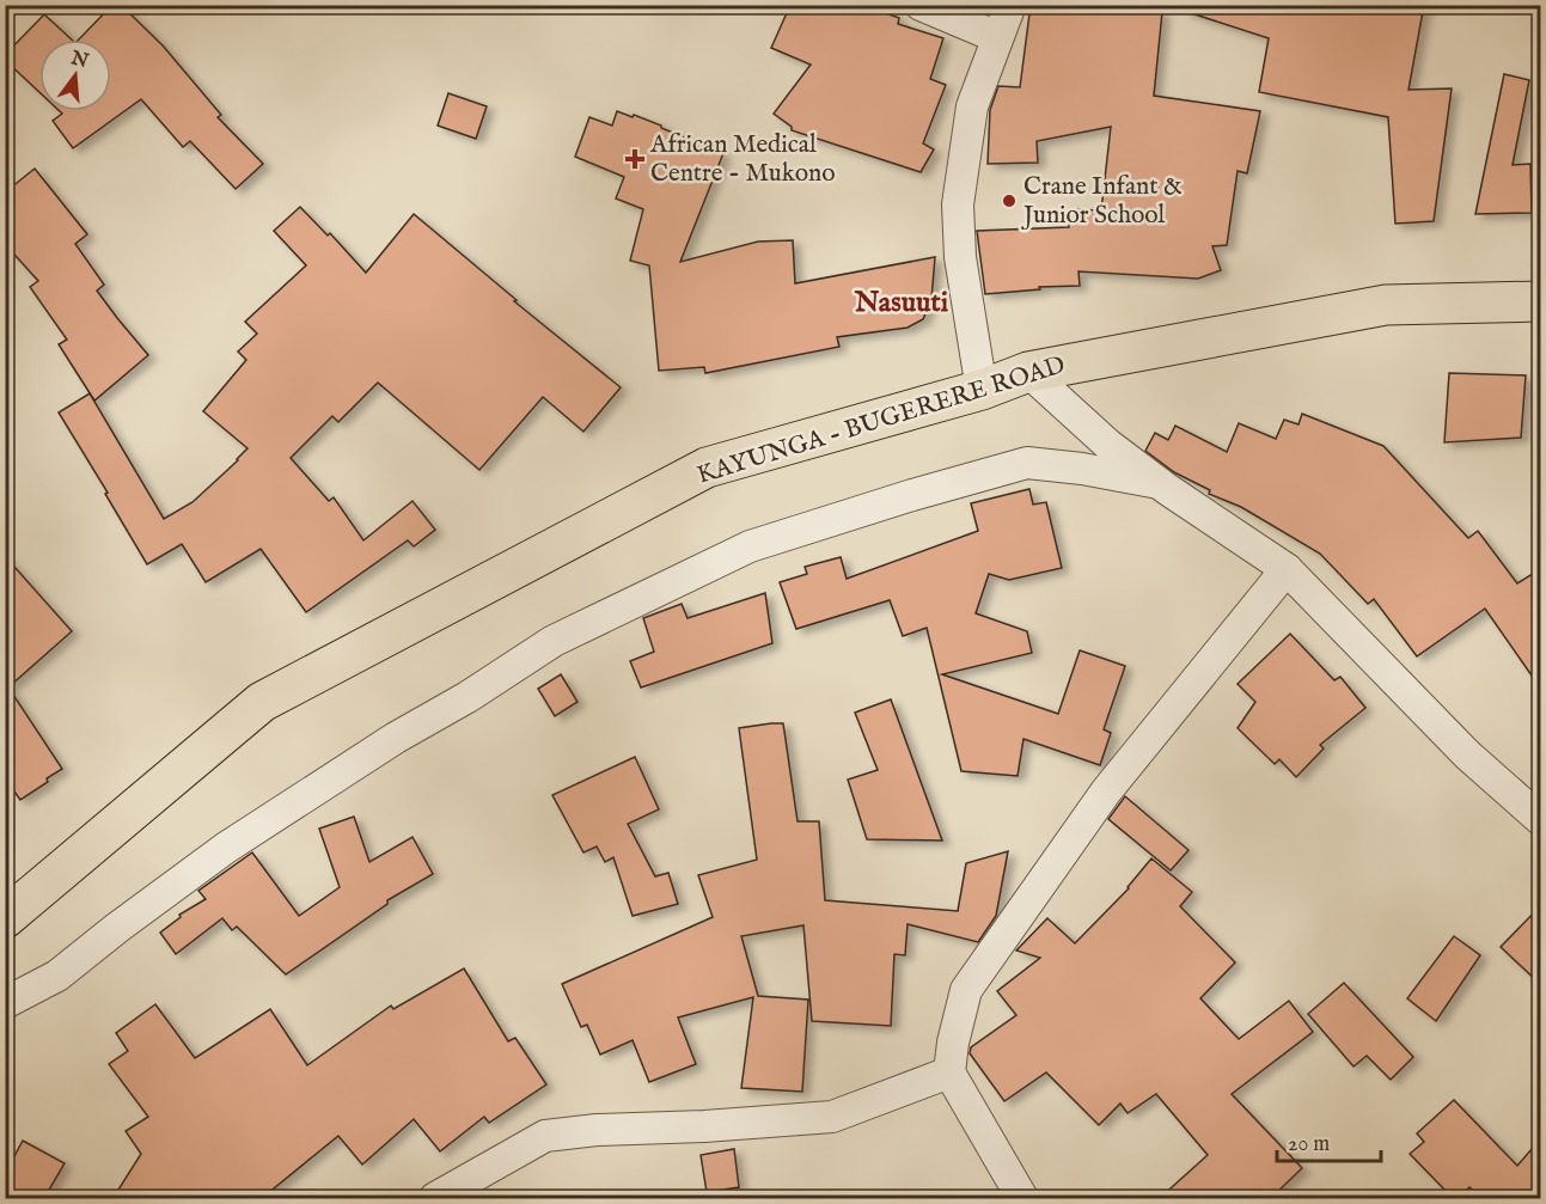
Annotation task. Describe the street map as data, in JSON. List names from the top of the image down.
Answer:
{
  "streets": {
    "main road": ["KAYUNGA - BUGERERE ROAD"]
  },
  "districts": ["Nasuuti"],
  "places": {
    "health": ["African Medical Centre - Mukono"],
    "other": ["Crane Infant & Junior School"]
  },
  "scale_bar": "20 m",
  "north": "top"
}
